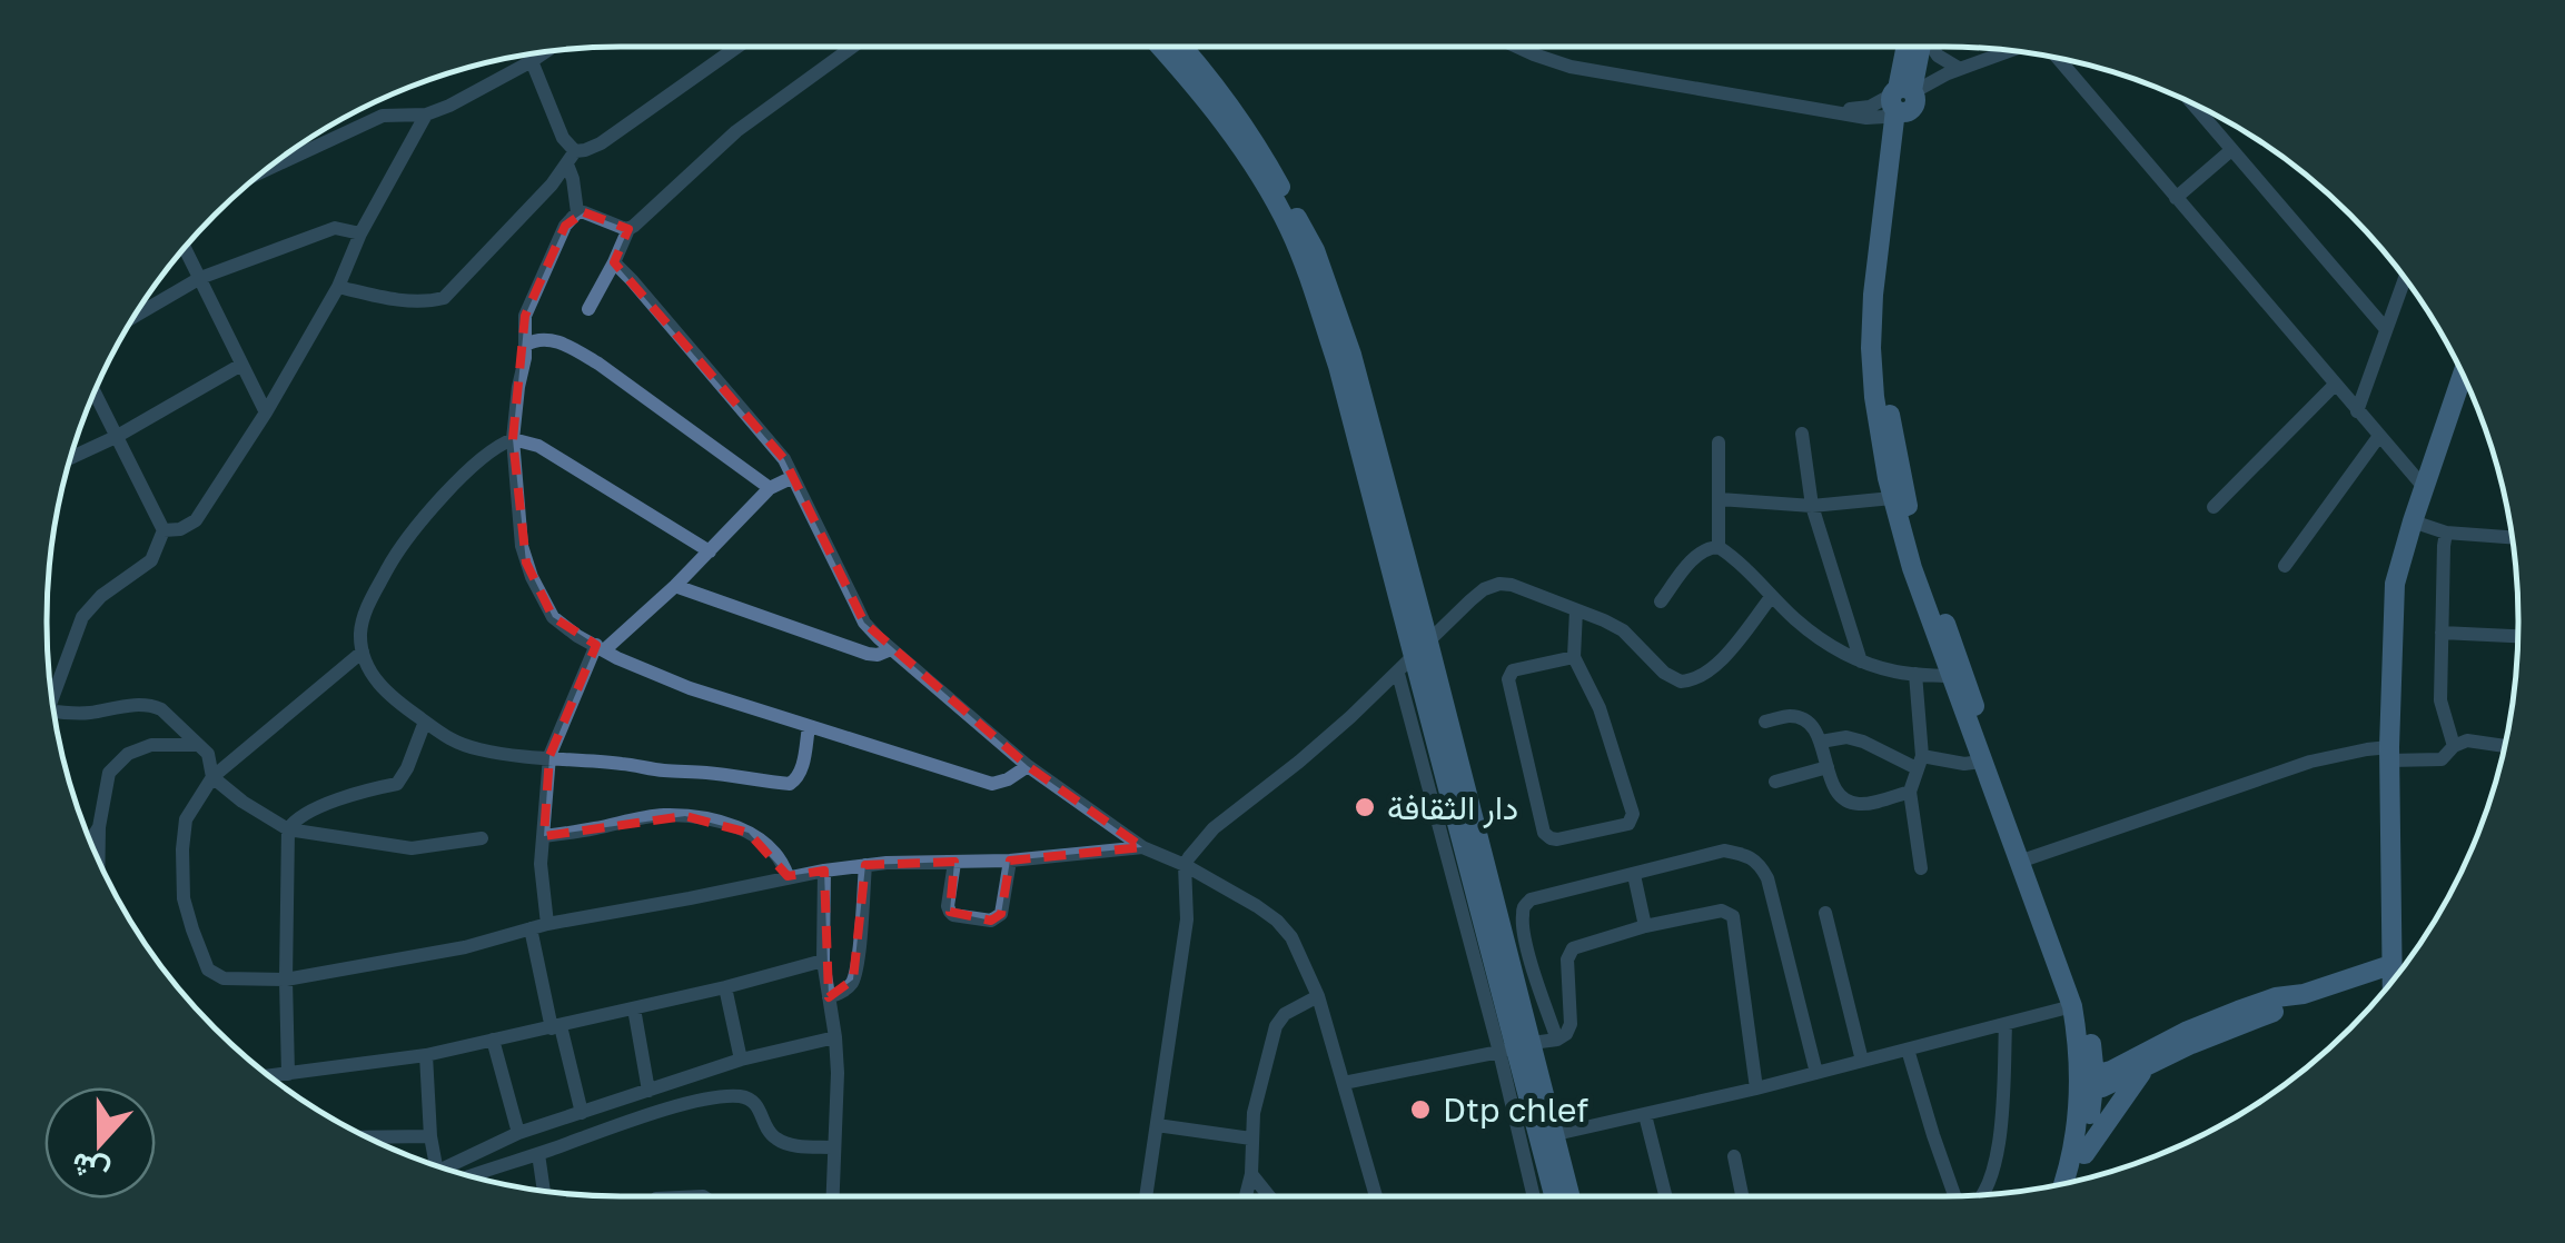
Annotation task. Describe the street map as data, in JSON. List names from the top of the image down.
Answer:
{
  "places": ["دار الثقافة", "Dtp chlef"],
  "north": "bottom"
}
